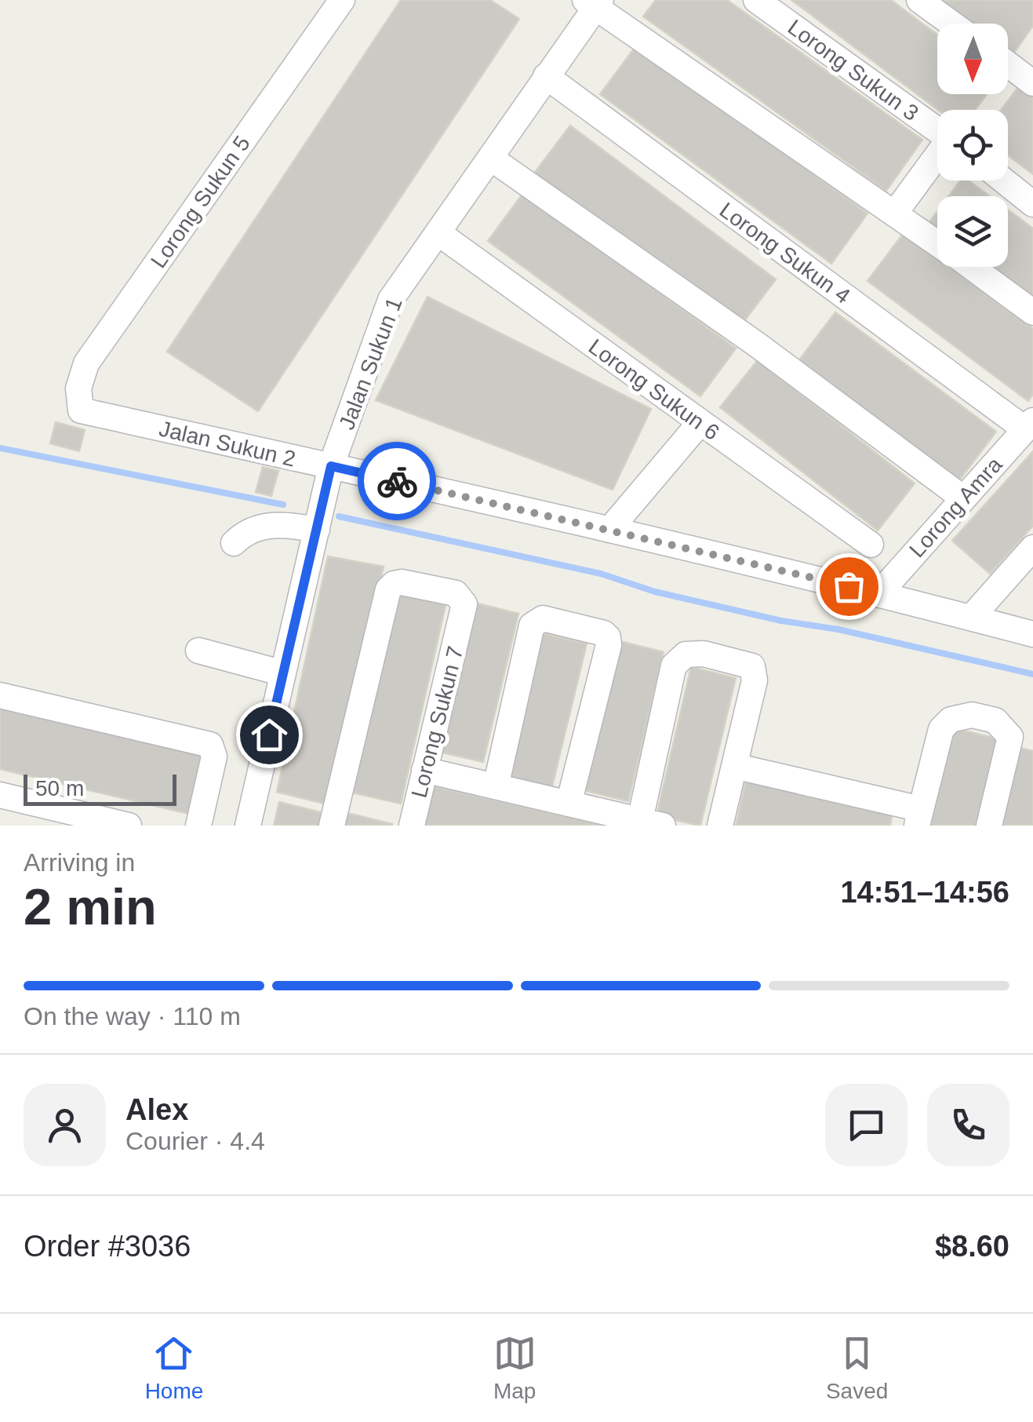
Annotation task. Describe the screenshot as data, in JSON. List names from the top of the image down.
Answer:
{
  "streets": {
    "street": [
      "Lorong Sukun 3",
      "Lorong Sukun 5",
      "Lorong Sukun 4",
      "Jalan Sukun 1",
      "Lorong Sukun 6",
      "Jalan Sukun 2",
      "Lorong Amra",
      "Lorong Sukun 7"
    ]
  },
  "crossings": [
    ["Lorong Sukun 5", "Jalan Sukun 2"],
    ["Lorong Sukun 4", "Jalan Sukun 1"],
    ["Lorong Sukun 4", "Lorong Amra"],
    ["Jalan Sukun 1", "Lorong Sukun 6"],
    ["Jalan Sukun 1", "Jalan Sukun 2"],
    ["Jalan Sukun 2", "Lorong Amra"]
  ],
  "scale_bar": "50 m",
  "north": "bottom",
  "page": {
    "scale": "50 m",
    "heading": ["2 min", "Arriving in", "14:51–14:56"],
    "panel": [
      "Alex",
      "Courier · 4.4",
      "Order #3036",
      "$8.60"
    ],
    "bar": "On the way · 110 m",
    "tabs": ["Home", "Map", "Saved"]
  }
}
